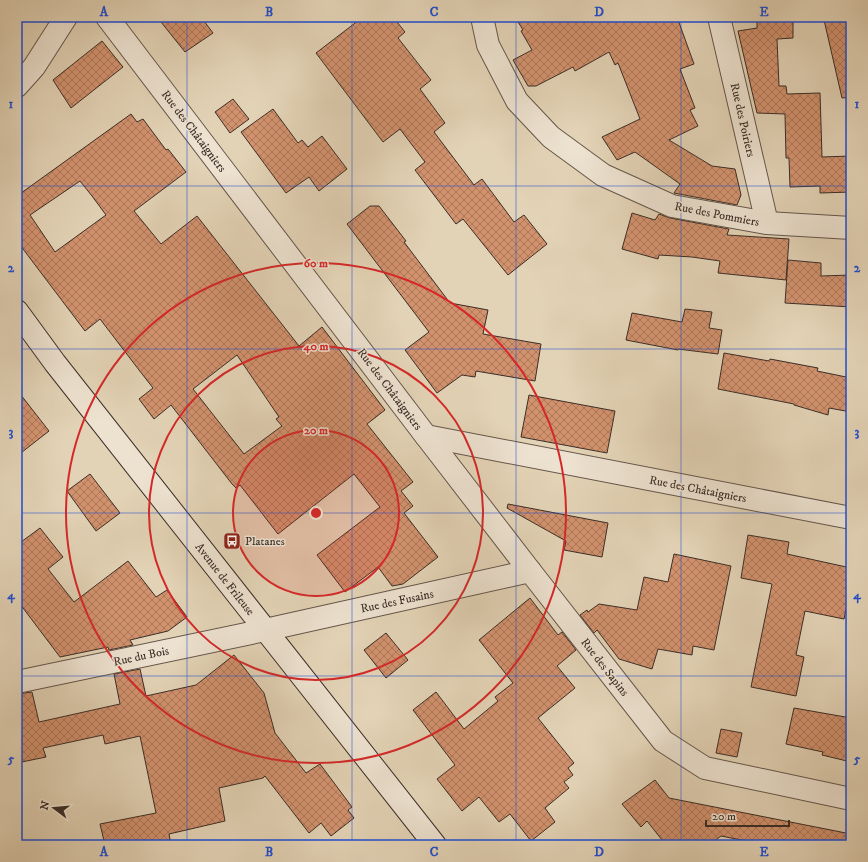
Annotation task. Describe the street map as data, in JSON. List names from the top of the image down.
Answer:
{
  "streets": {
    "street": [
      "Rue des Poiriers",
      "Rue des Châtaigniers",
      "Rue des Pommiers",
      "Avenue de Frileuse",
      "Rue des Fusains",
      "Rue du Bois",
      "Rue des Sapins"
    ]
  },
  "crossings": [
    ["Rue des Poiriers", "Rue des Pommiers"],
    ["Rue des Châtaigniers", "Rue des Sapins"],
    ["Avenue de Frileuse", "Rue des Fusains"],
    ["Avenue de Frileuse", "Rue du Bois"],
    ["Rue des Fusains", "Rue du Bois"],
    ["Rue des Fusains", "Rue des Sapins"]
  ],
  "places": {
    "bus stop": ["Platanes"]
  },
  "scale_bar": "20 m",
  "north": "left",
  "grid": {
    "columns": [
      "A",
      "B",
      "C",
      "D",
      "E"
    ],
    "rows": [
      "1",
      "2",
      "3",
      "4",
      "5"
    ]
  },
  "rings": ["60 m", "40 m", "20 m"]
}
